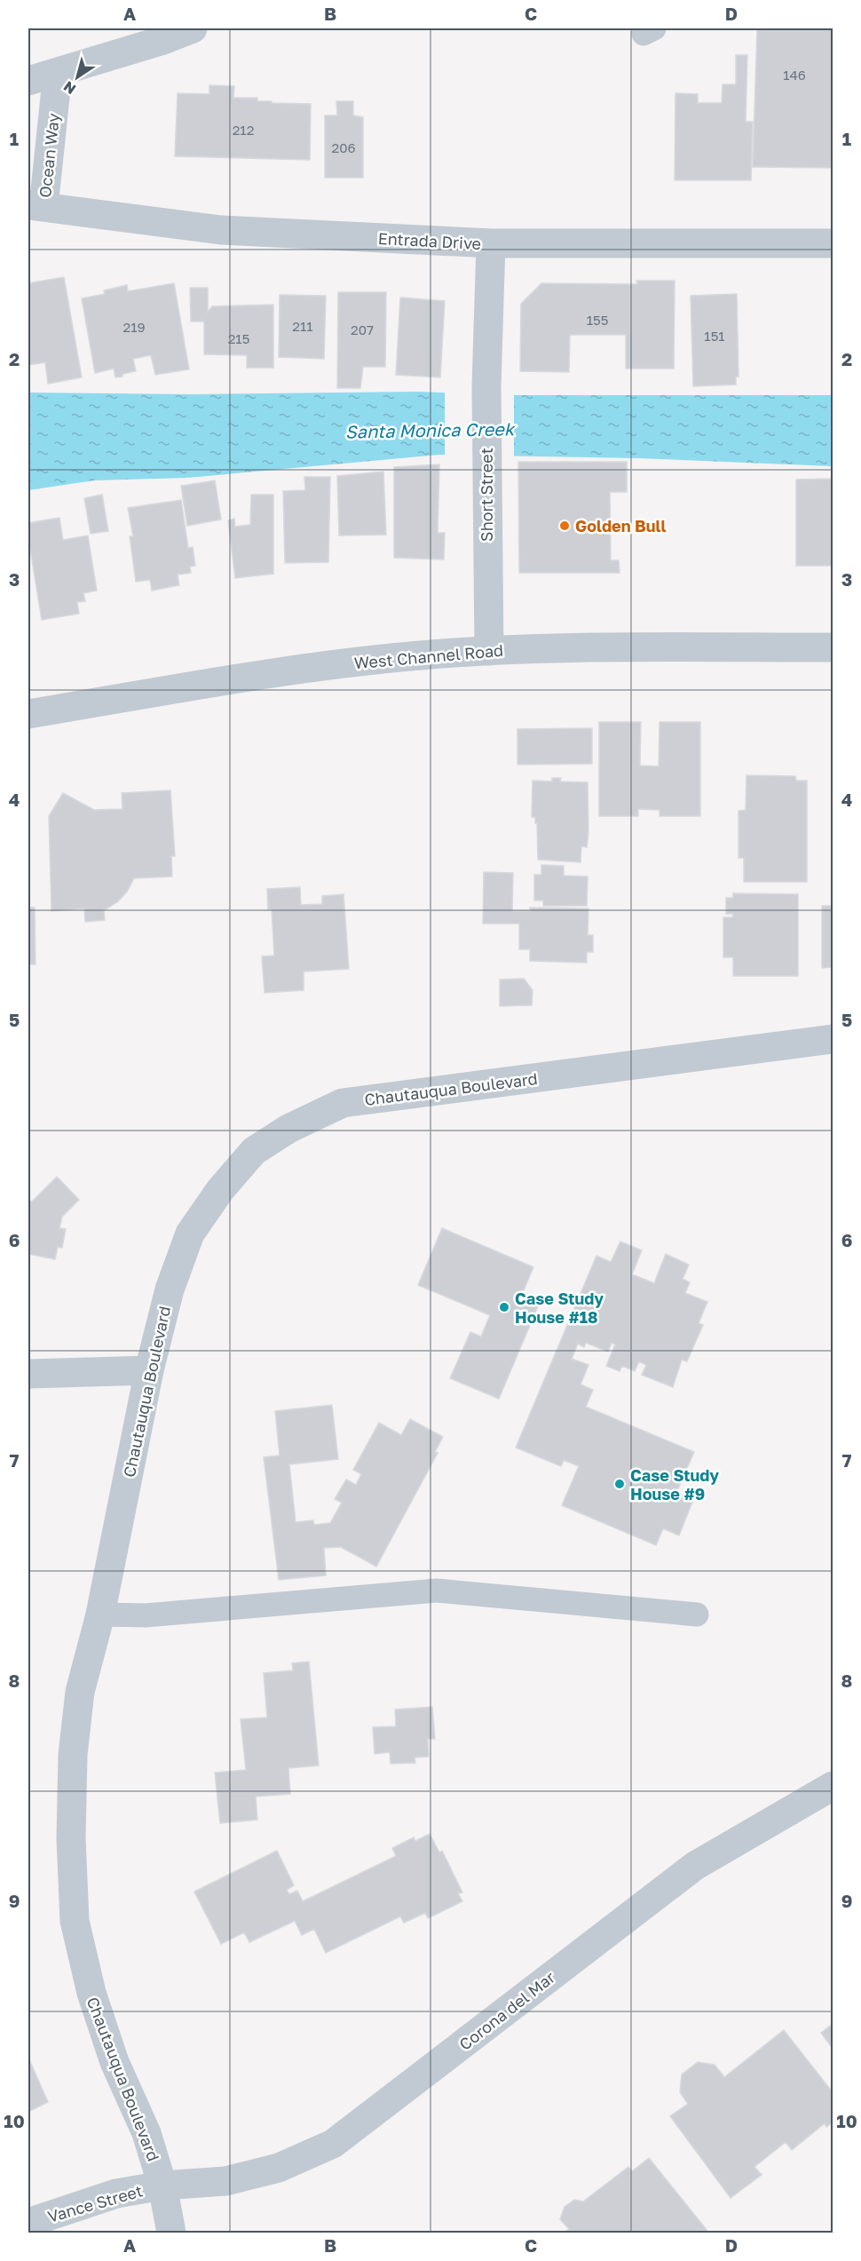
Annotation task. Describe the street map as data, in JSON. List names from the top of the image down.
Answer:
{
  "streets": {
    "street": [
      "Ocean Way",
      "Entrada Drive",
      "Short Street",
      "West Channel Road",
      "Chautauqua Boulevard",
      "Corona del Mar",
      "Vance Street"
    ]
  },
  "crossings": [
    ["Ocean Way", "Entrada Drive"],
    ["Entrada Drive", "Short Street"],
    ["Short Street", "West Channel Road"],
    ["Chautauqua Boulevard", "Corona del Mar"],
    ["Chautauqua Boulevard", "Vance Street"],
    ["Corona del Mar", "Vance Street"]
  ],
  "water": ["Santa Monica Creek"],
  "places": ["Golden Bull", "Case Study House #18", "Case Study House #9"],
  "house_numbers": [
    "146",
    "212",
    "206",
    "155",
    "211",
    "219",
    "207",
    "151",
    "215"
  ],
  "north": "bottom left",
  "grid": {
    "columns": [
      "A",
      "B",
      "C",
      "D"
    ],
    "rows": [
      "1",
      "2",
      "3",
      "4",
      "5",
      "6",
      "7",
      "8",
      "9",
      "10"
    ]
  }
}
